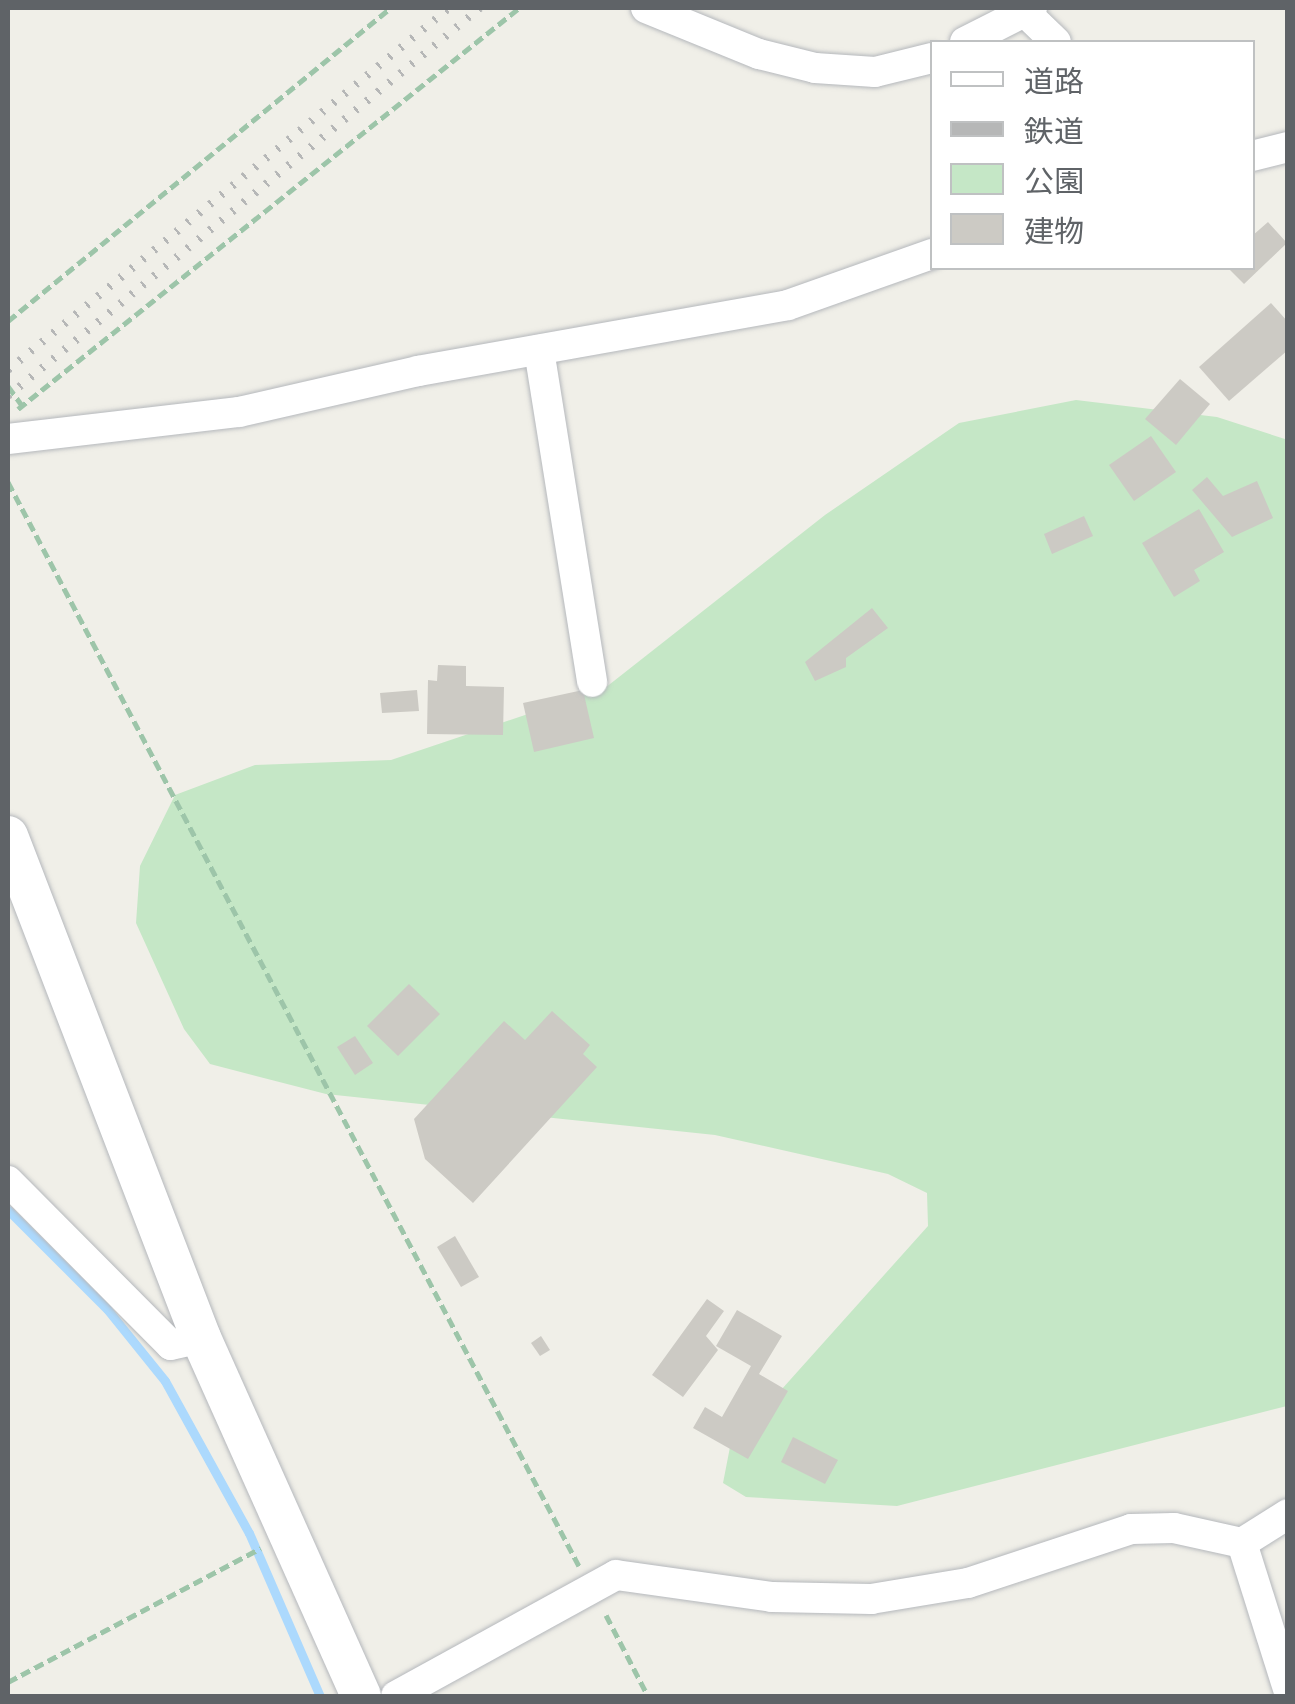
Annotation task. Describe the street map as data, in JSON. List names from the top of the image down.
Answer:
{
  "legend": [
    "道路",
    "鉄道",
    "公園",
    "建物"
  ]
}
